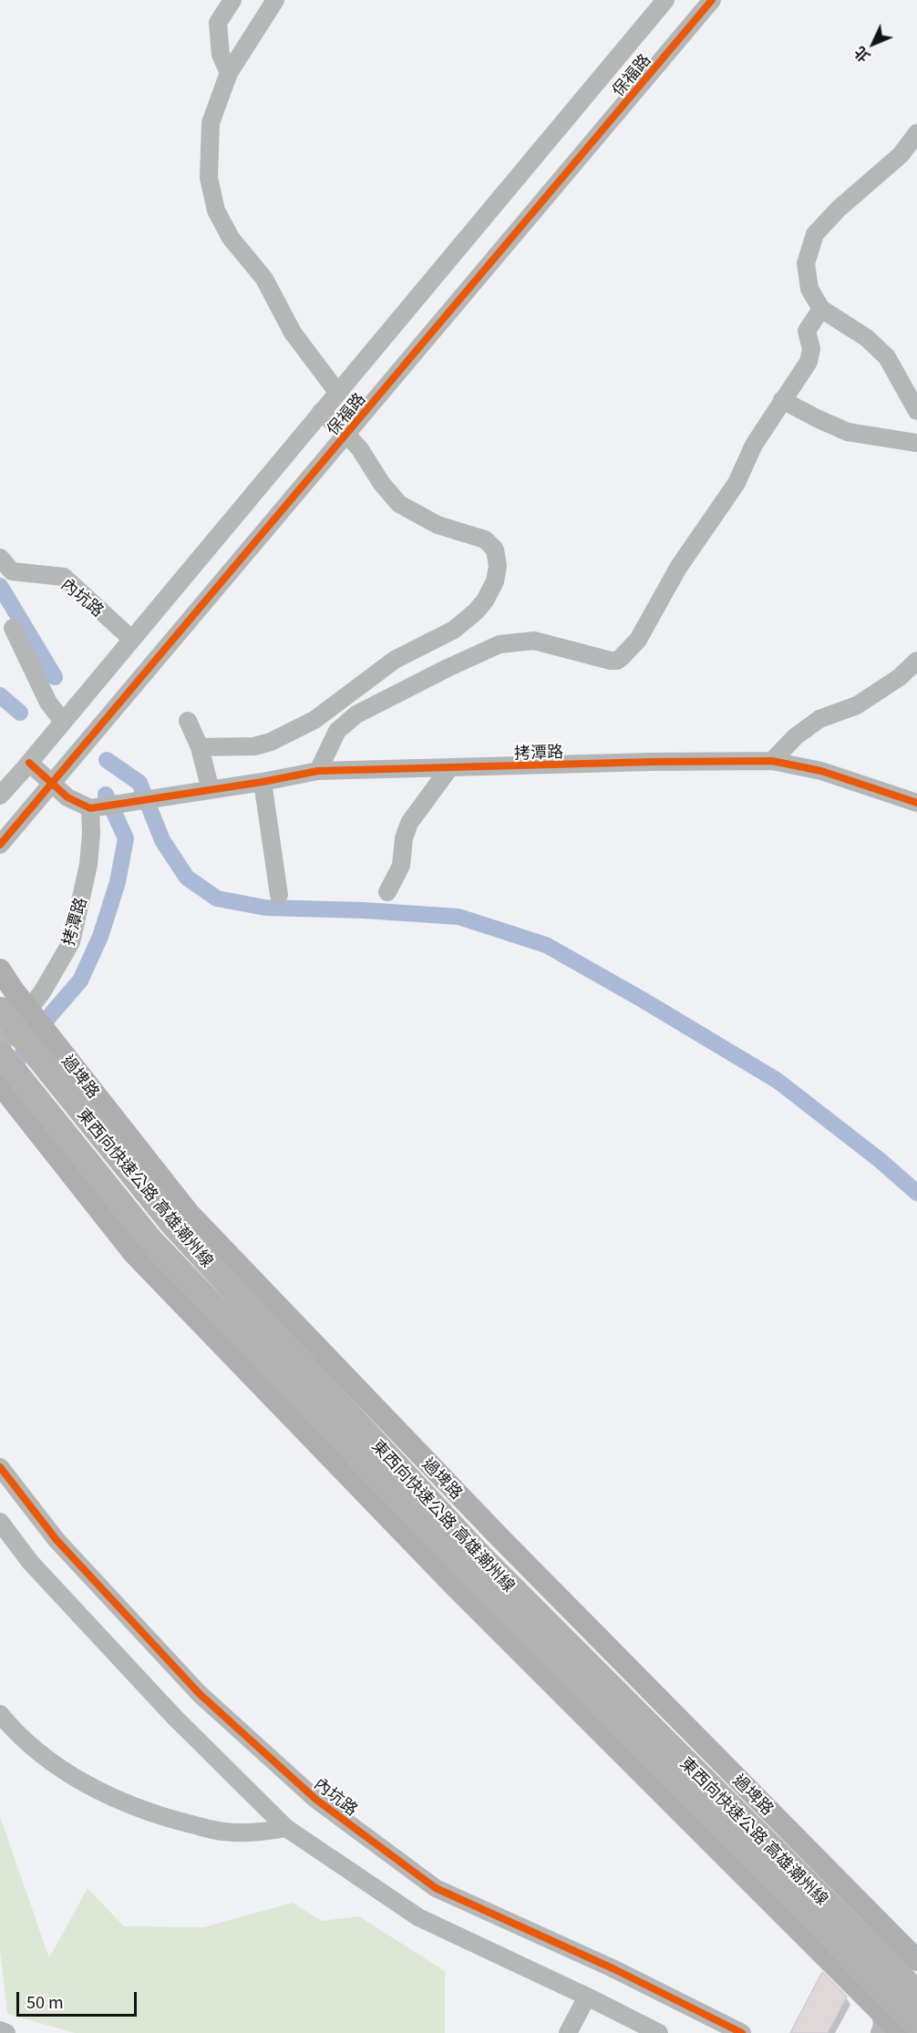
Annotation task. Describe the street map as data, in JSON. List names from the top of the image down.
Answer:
{
  "streets": {
    "highway": ["東西向快速公路 高雄潮州線"],
    "main road": ["過埤路"],
    "street": ["保福路", "內坑路", "拷潭路"]
  },
  "crossings": [
    ["保福路", "內坑路"],
    ["拷潭路", "過埤路"]
  ],
  "scale_bar": "50 m",
  "north": "bottom left"
}
